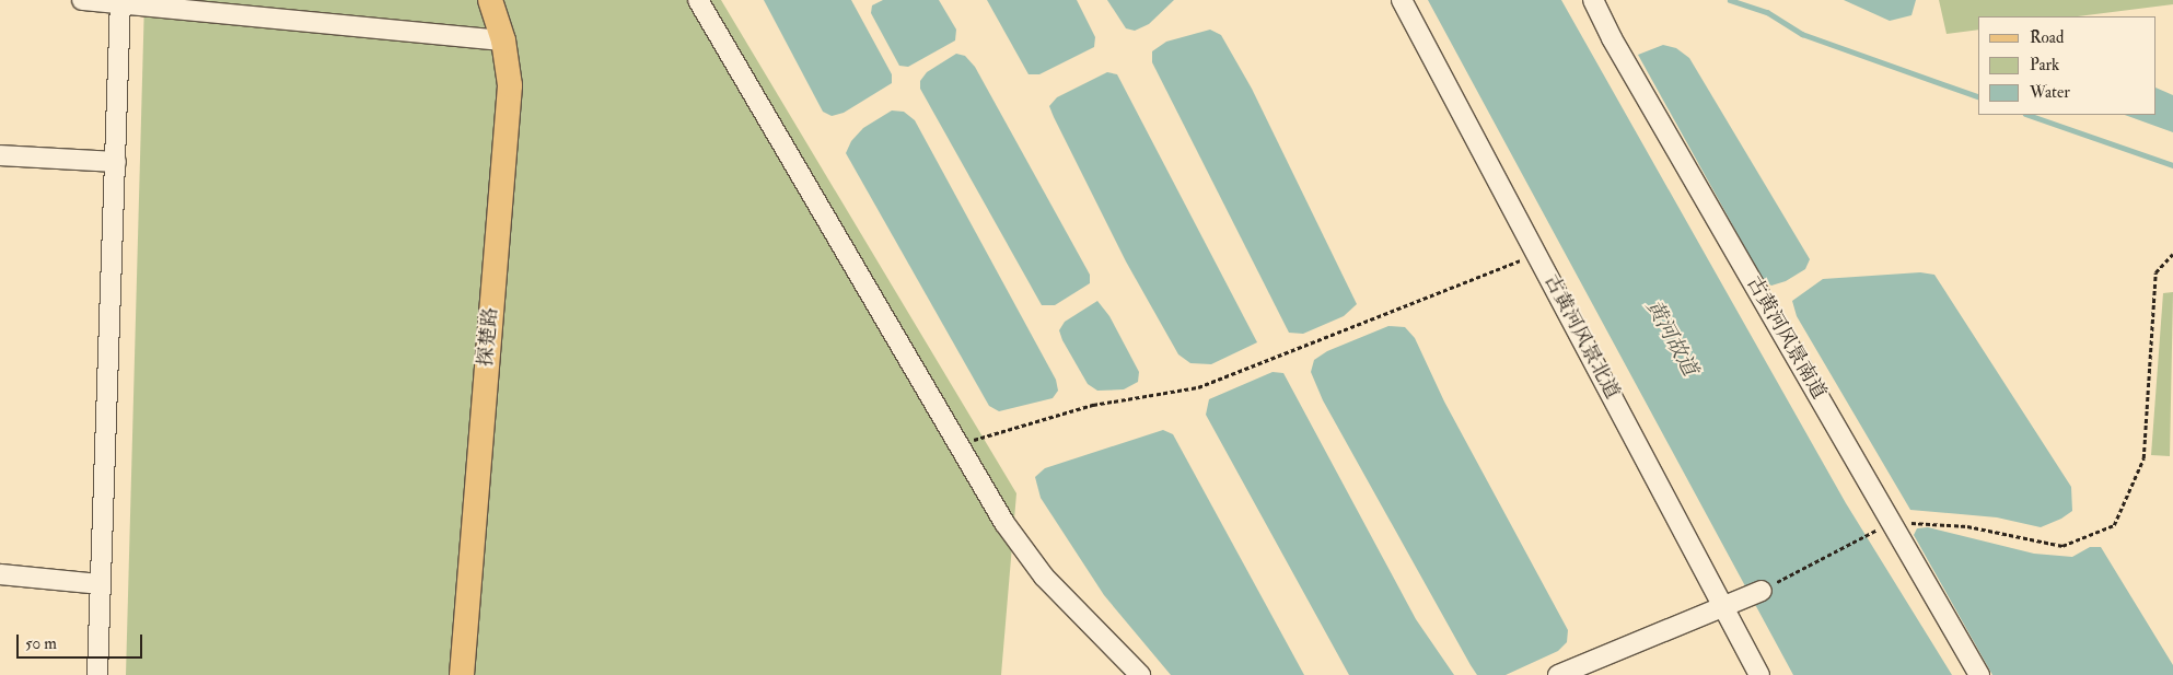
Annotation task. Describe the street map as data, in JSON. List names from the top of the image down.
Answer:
{
  "streets": {
    "main road": ["探楚路"],
    "street": ["古黄河风景北道", "古黄河风景南道"]
  },
  "water": ["黄河故道"],
  "legend": ["Road", "Park", "Water"],
  "scale_bar": "50 m"
}
